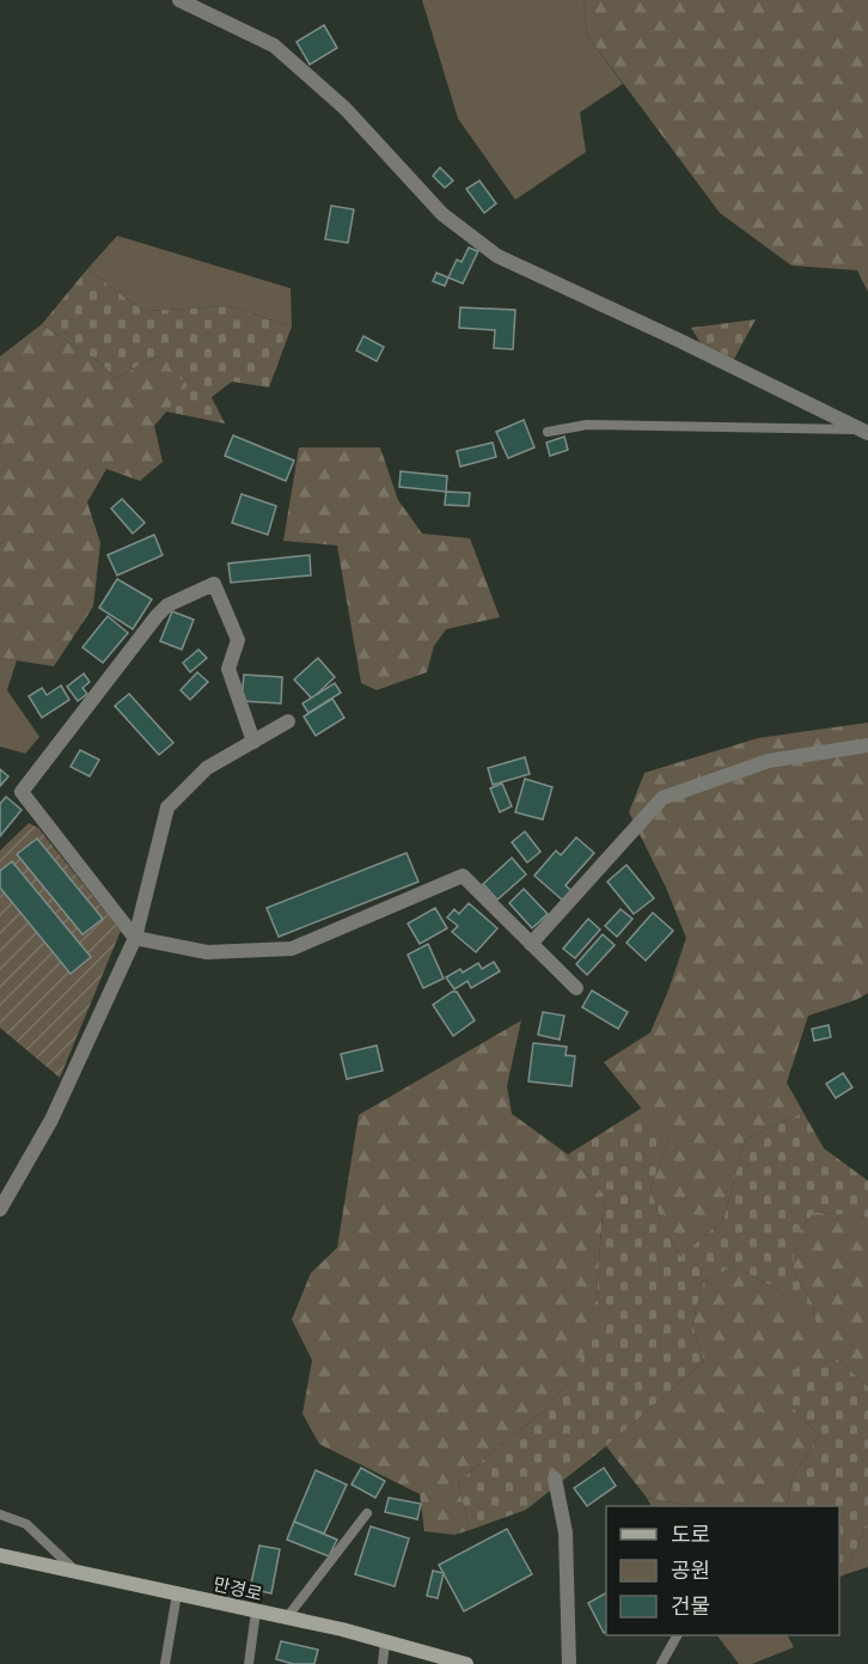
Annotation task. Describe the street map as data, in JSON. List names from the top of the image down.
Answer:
{
  "streets": {
    "street": ["만경로"]
  },
  "legend": ["도로", "공원", "건물"]
}
